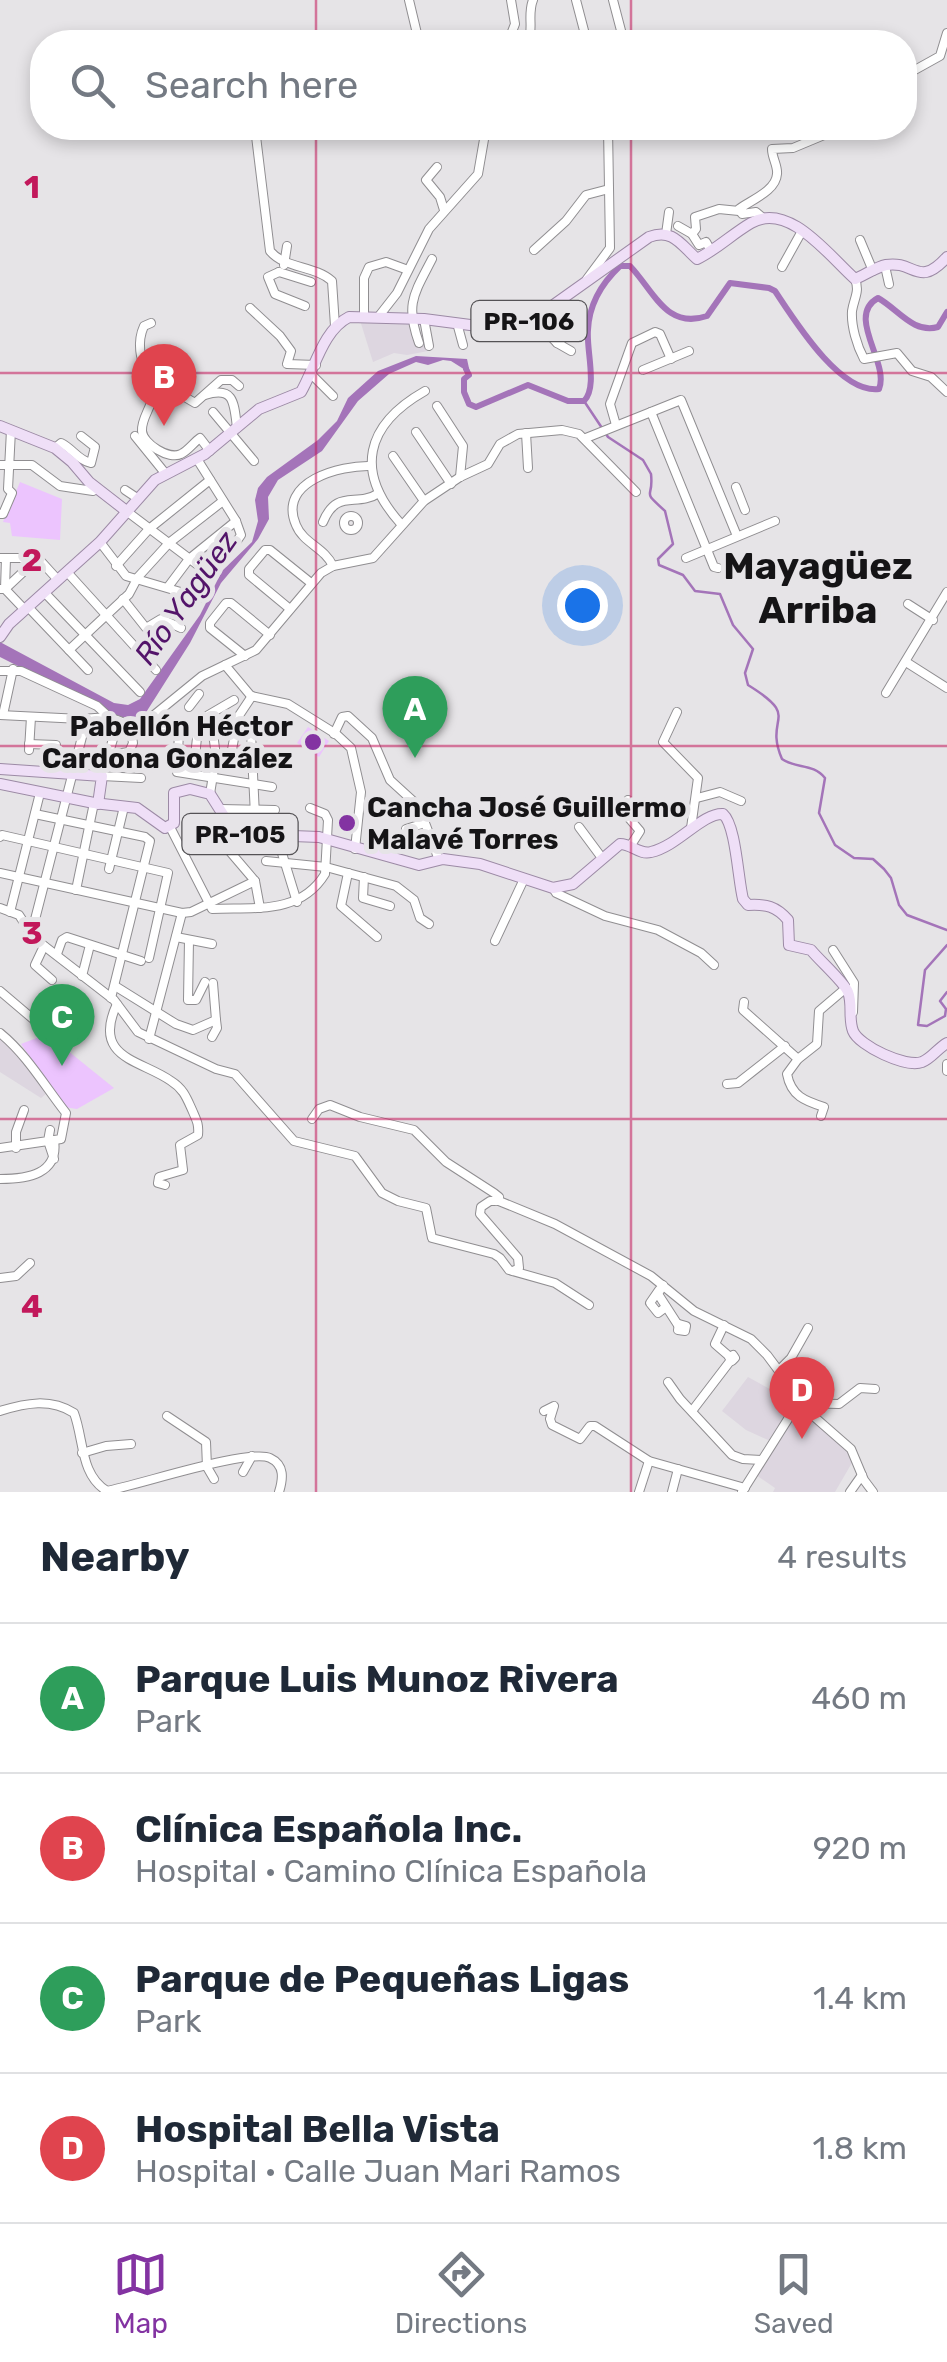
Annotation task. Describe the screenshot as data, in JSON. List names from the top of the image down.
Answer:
{
  "streets": {
    "main road": ["PR-106", "PR-105"]
  },
  "districts": ["Mayagüez Arriba"],
  "water": ["Río Yagüez"],
  "places": ["Pabellón Héctor Cardona González", "Cancha José Guillermo Malavé Torres"],
  "page": {
    "search": "Search here",
    "pins": [
      "B",
      "A",
      "C",
      "D"
    ],
    "heading": ["Nearby", "4 results"],
    "list": [
      {
        "mark": "A",
        "name": "Parque Luis Munoz Rivera",
        "note": "Park",
        "value": "460 m"
      },
      {
        "mark": "B",
        "name": "Clínica Española Inc.",
        "note": "Hospital · Camino Clínica Española",
        "value": "920 m"
      },
      {
        "mark": "C",
        "name": "Parque de Pequeñas Ligas",
        "note": "Park",
        "value": "1.4 km"
      },
      {
        "mark": "D",
        "name": "Hospital Bella Vista",
        "note": "Hospital · Calle Juan Mari Ramos",
        "value": "1.8 km"
      }
    ],
    "nav": ["Map", "Directions", "Saved"]
  },
  "grid": {
    "rows": [
      "1",
      "2",
      "3",
      "4"
    ]
  }
}
